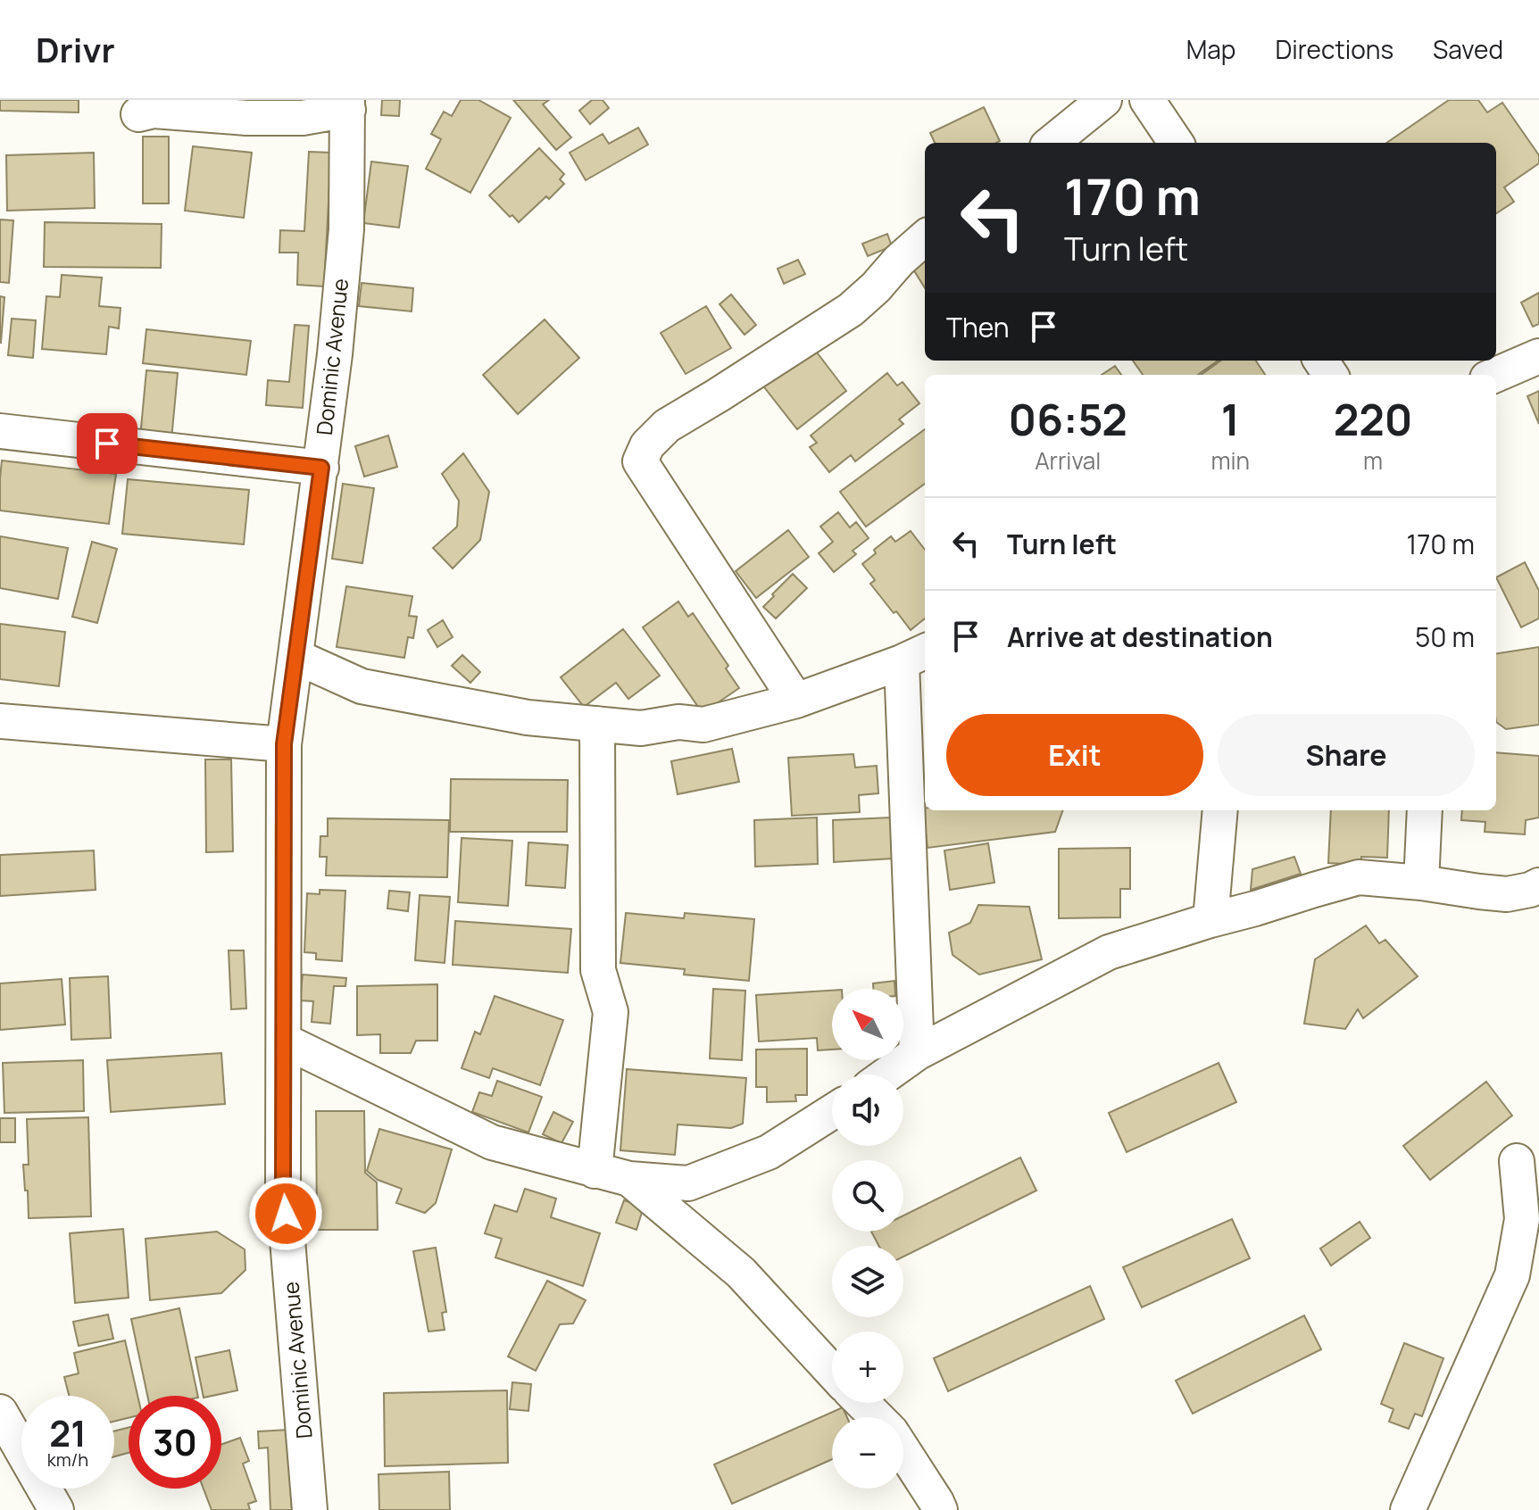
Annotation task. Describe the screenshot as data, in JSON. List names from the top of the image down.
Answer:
{
  "streets": {
    "street": ["Dominic Avenue"]
  },
  "north": "top left",
  "page": {
    "header": "Drivr",
    "nav": ["Map", "Directions", "Saved"],
    "turn": ["170 m", "Turn left"],
    "then": "Then",
    "eta": [
      "06:52",
      "Arrival",
      "1",
      "min",
      "220",
      "m"
    ],
    "list": [
      {
        "name": "Turn left",
        "value": "170 m"
      },
      {
        "name": "Arrive at destination",
        "value": "50 m"
      }
    ],
    "buttons": ["Exit", "Share"],
    "map_buttons": ["+", "−"],
    "speed": "21 km/h",
    "limit": "30"
  }
}
